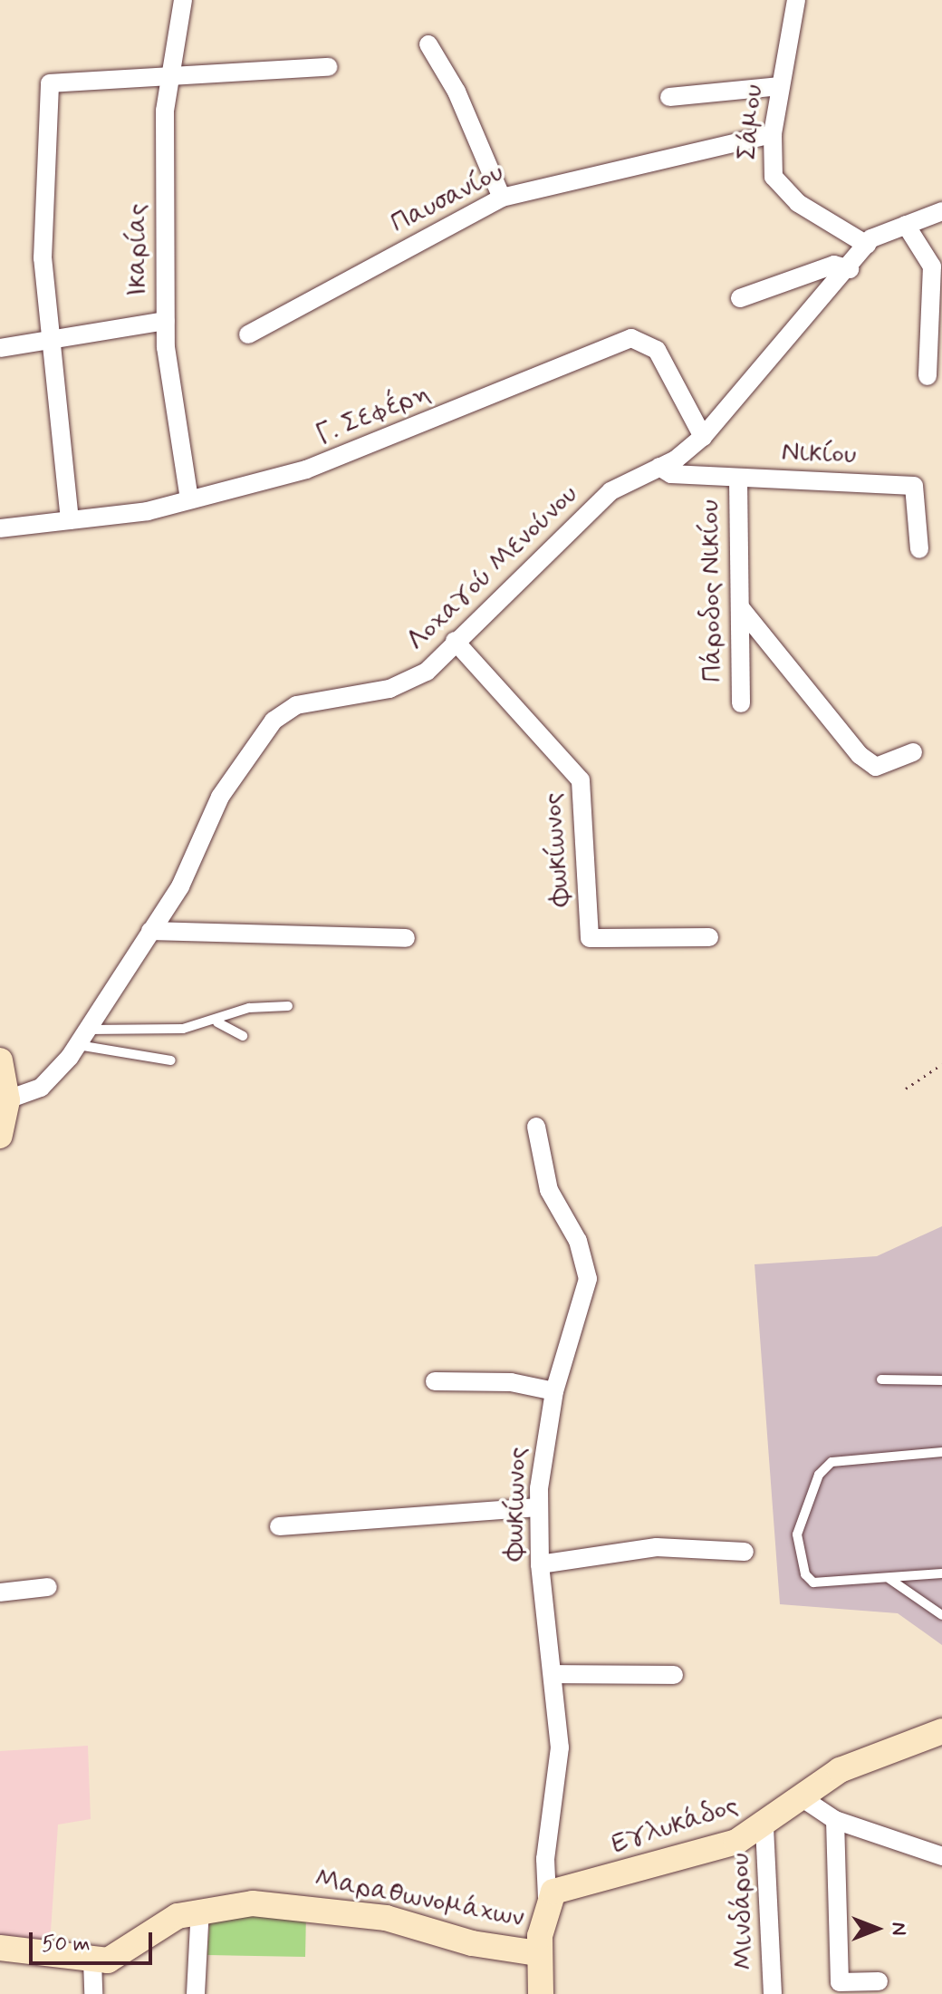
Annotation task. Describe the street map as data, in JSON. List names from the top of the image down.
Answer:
{
  "streets": {
    "main road": ["Εγλυκάδος", "Μαραθωνομάχων"],
    "street": [
      "Σάμου",
      "Παυσανίου",
      "Ικαρίας",
      "Γ. Σεφέρη",
      "Νικίου",
      "Λοχαγού Μενούνου",
      "Πάροδος Νικίου",
      "Φωκίωνος",
      "Μινδάρου"
    ]
  },
  "crossings": [
    ["Σάμου", "Παυσανίου"],
    ["Σάμου", "Λοχαγού Μενούνου"],
    ["Ικαρίας", "Γ. Σεφέρη"],
    ["Γ. Σεφέρη", "Λοχαγού Μενούνου"],
    ["Νικίου", "Λοχαγού Μενούνου"],
    ["Νικίου", "Πάροδος Νικίου"],
    ["Λοχαγού Μενούνου", "Φωκίωνος"],
    ["Φωκίωνος", "Εγλυκάδος"],
    ["Εγλυκάδος", "Μινδάρου"]
  ],
  "scale_bar": "50 m",
  "north": "right"
}
